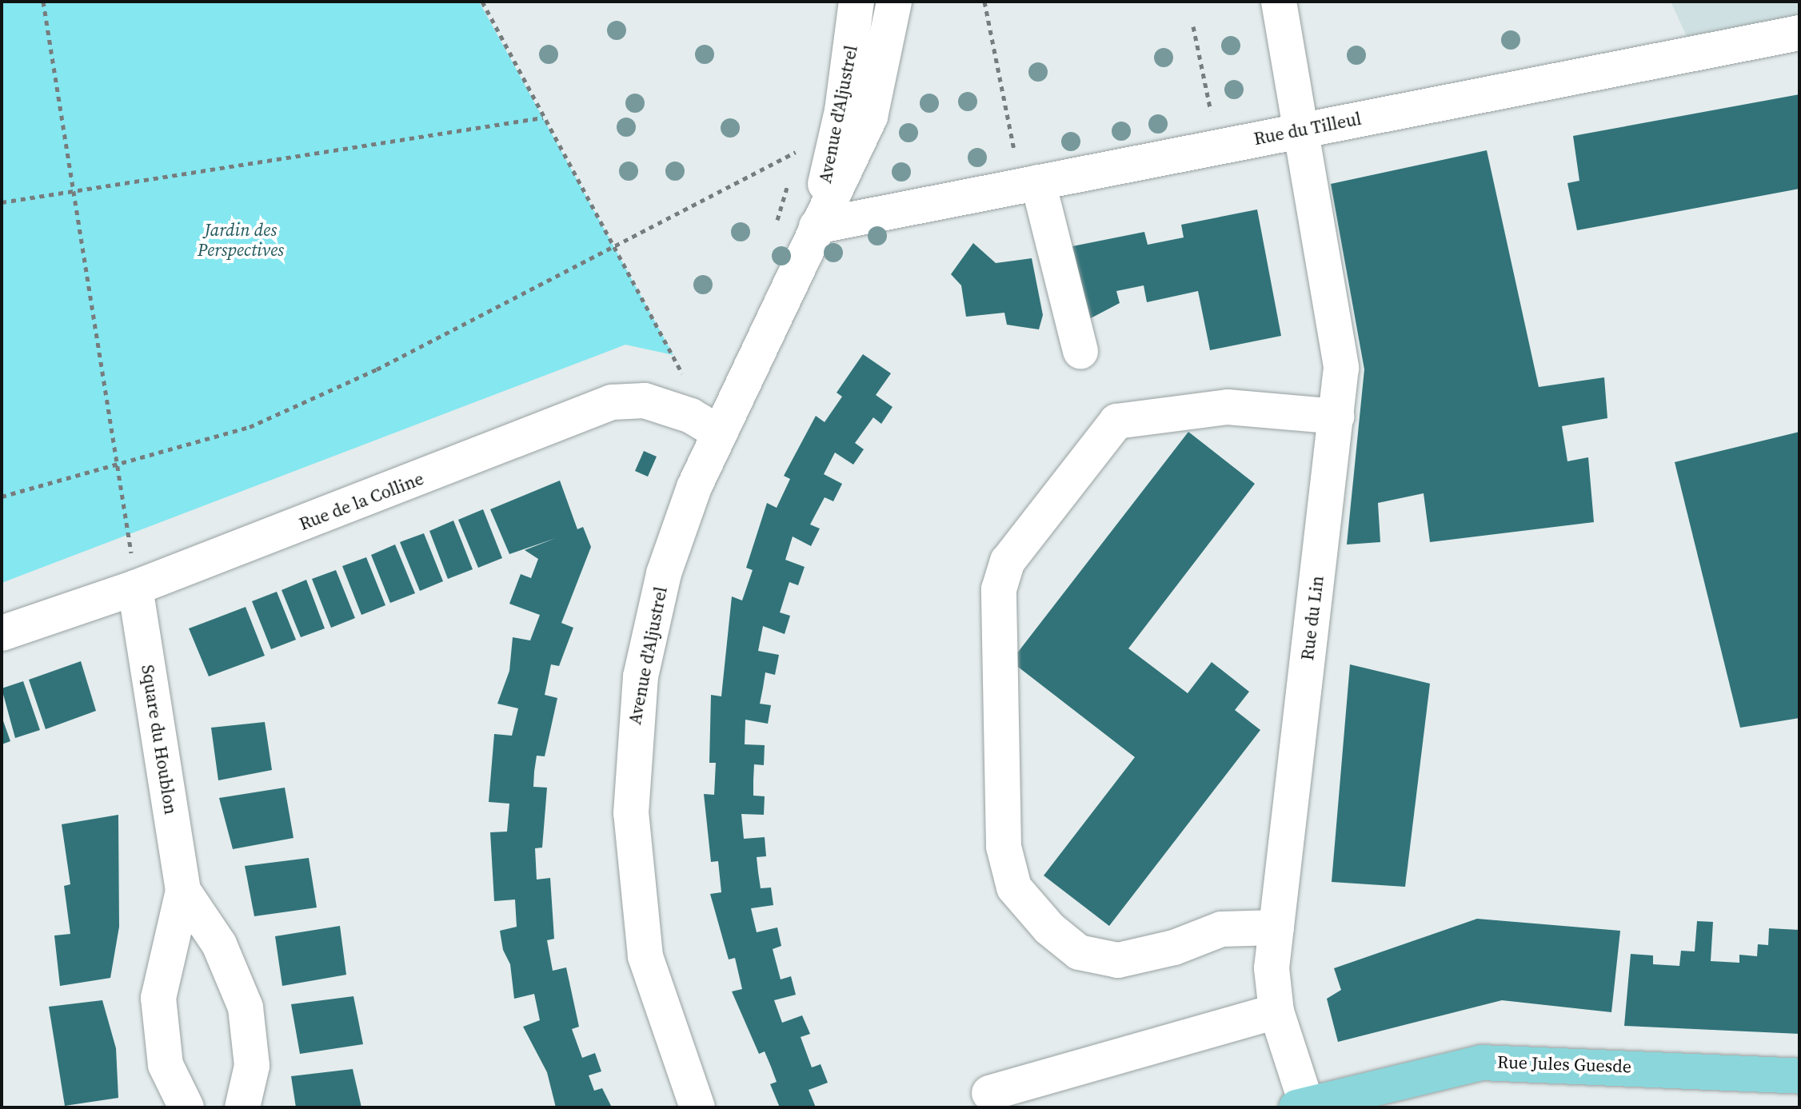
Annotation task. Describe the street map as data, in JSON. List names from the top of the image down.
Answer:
{
  "streets": {
    "main road": ["Rue Jules Guesde"],
    "street": [
      "Avenue d'Aljustrel",
      "Rue du Tilleul",
      "Rue de la Colline",
      "Rue du Lin",
      "Square du Houblon"
    ]
  },
  "crossings": [
    ["Avenue d'Aljustrel", "Rue du Tilleul"],
    ["Avenue d'Aljustrel", "Rue de la Colline"],
    ["Rue du Tilleul", "Rue du Lin"],
    ["Rue de la Colline", "Square du Houblon"],
    ["Rue du Lin", "Rue Jules Guesde"]
  ],
  "parks": ["Jardin des Perspectives"]
}
